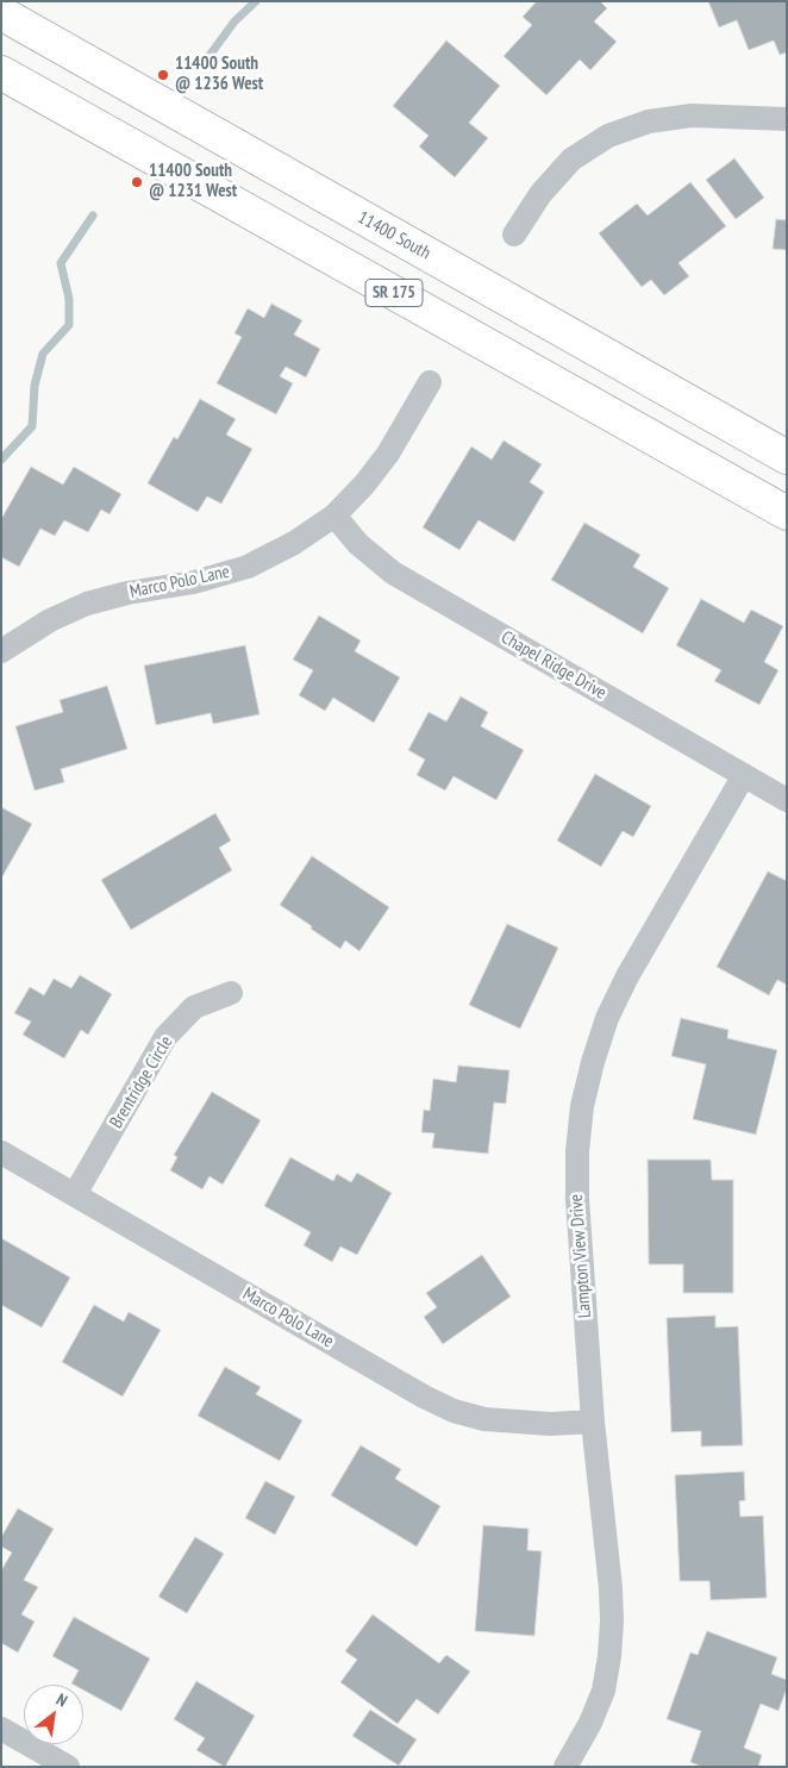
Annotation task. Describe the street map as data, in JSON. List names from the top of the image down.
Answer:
{
  "streets": {
    "main road": ["11400 South", "SR 175"],
    "street": [
      "Marco Polo Lane",
      "Chapel Ridge Drive",
      "Brentridge Circle",
      "Lampton View Drive"
    ]
  },
  "crossings": [
    ["Marco Polo Lane", "Chapel Ridge Drive"],
    ["Marco Polo Lane", "Brentridge Circle"],
    ["Marco Polo Lane", "Lampton View Drive"],
    ["Chapel Ridge Drive", "Lampton View Drive"]
  ],
  "places": ["11400 South @ 1236 West", "11400 South @ 1231 West"],
  "north": "top right"
}
